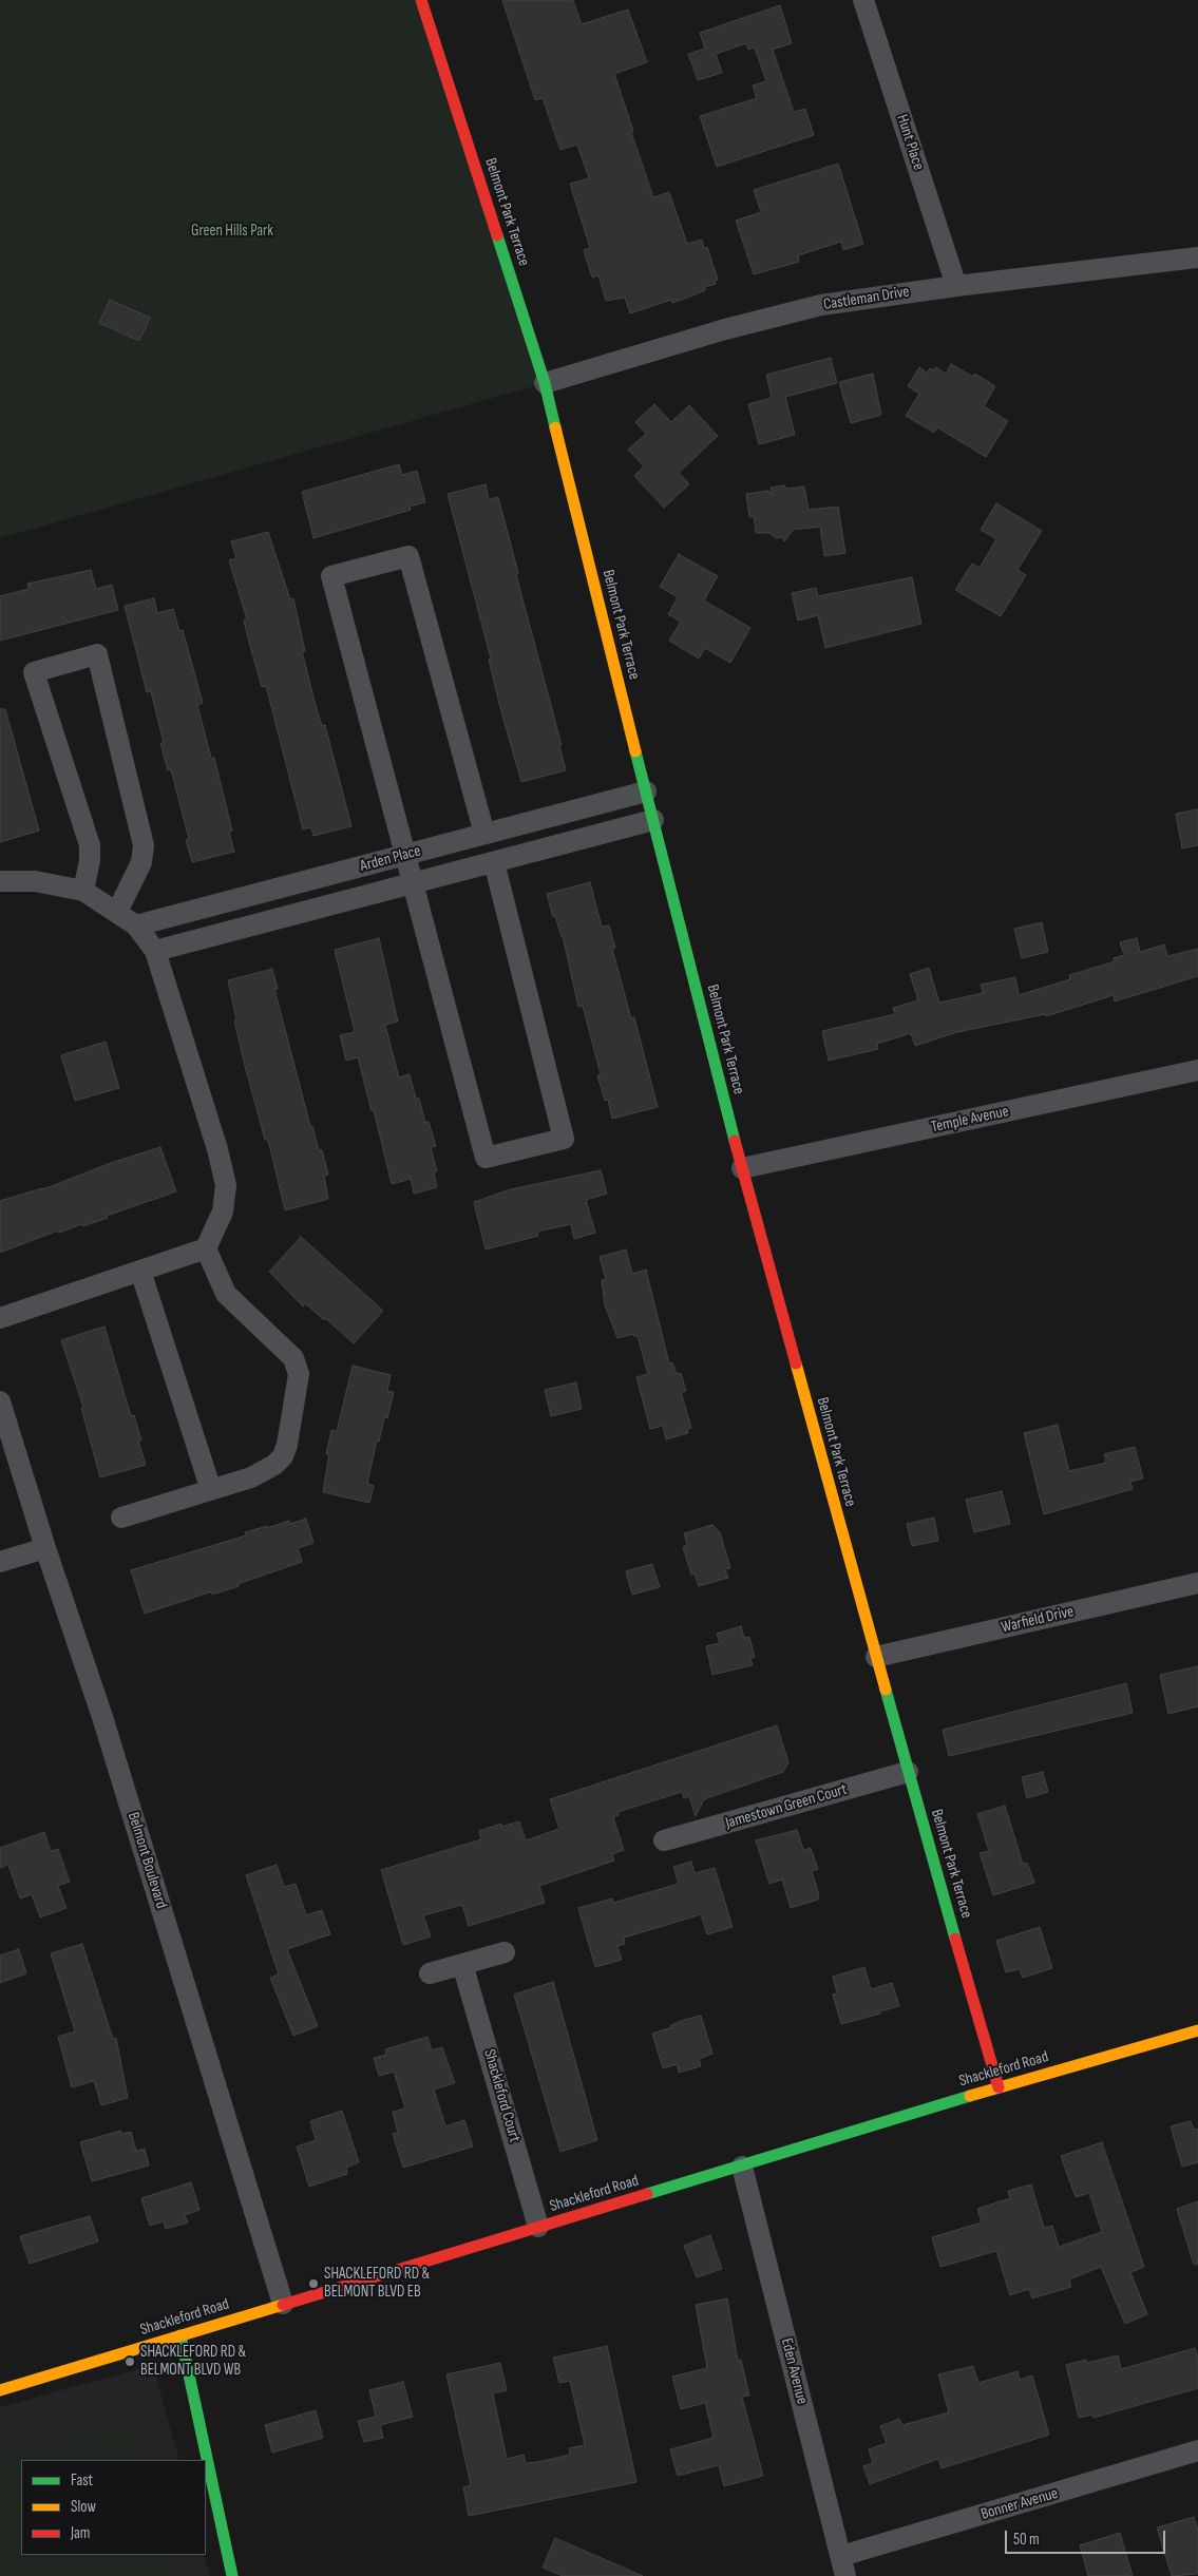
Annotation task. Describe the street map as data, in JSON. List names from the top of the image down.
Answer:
{
  "streets": {
    "street": [
      "Hunt Place",
      "Belmont Park Terrace",
      "Castleman Drive",
      "Arden Place",
      "Temple Avenue",
      "Warfield Drive",
      "Jamestown Green Court",
      "Belmont Boulevard",
      "Shackleford Road",
      "Shackleford Court",
      "Eden Avenue",
      "Bonner Avenue"
    ]
  },
  "crossings": [
    ["Hunt Place", "Castleman Drive"],
    ["Belmont Park Terrace", "Castleman Drive"],
    ["Belmont Park Terrace", "Arden Place"],
    ["Belmont Park Terrace", "Temple Avenue"],
    ["Belmont Park Terrace", "Warfield Drive"],
    ["Belmont Park Terrace", "Jamestown Green Court"],
    ["Belmont Park Terrace", "Shackleford Road"],
    ["Belmont Boulevard", "Shackleford Road"],
    ["Shackleford Road", "Shackleford Court"],
    ["Shackleford Road", "Eden Avenue"],
    ["Eden Avenue", "Bonner Avenue"]
  ],
  "parks": ["Green Hills Park"],
  "places": ["SHACKLEFORD RD & BELMONT BLVD EB", "SHACKLEFORD RD & BELMONT BLVD WB"],
  "legend": ["Fast", "Slow", "Jam"],
  "scale_bar": "50 m"
}
